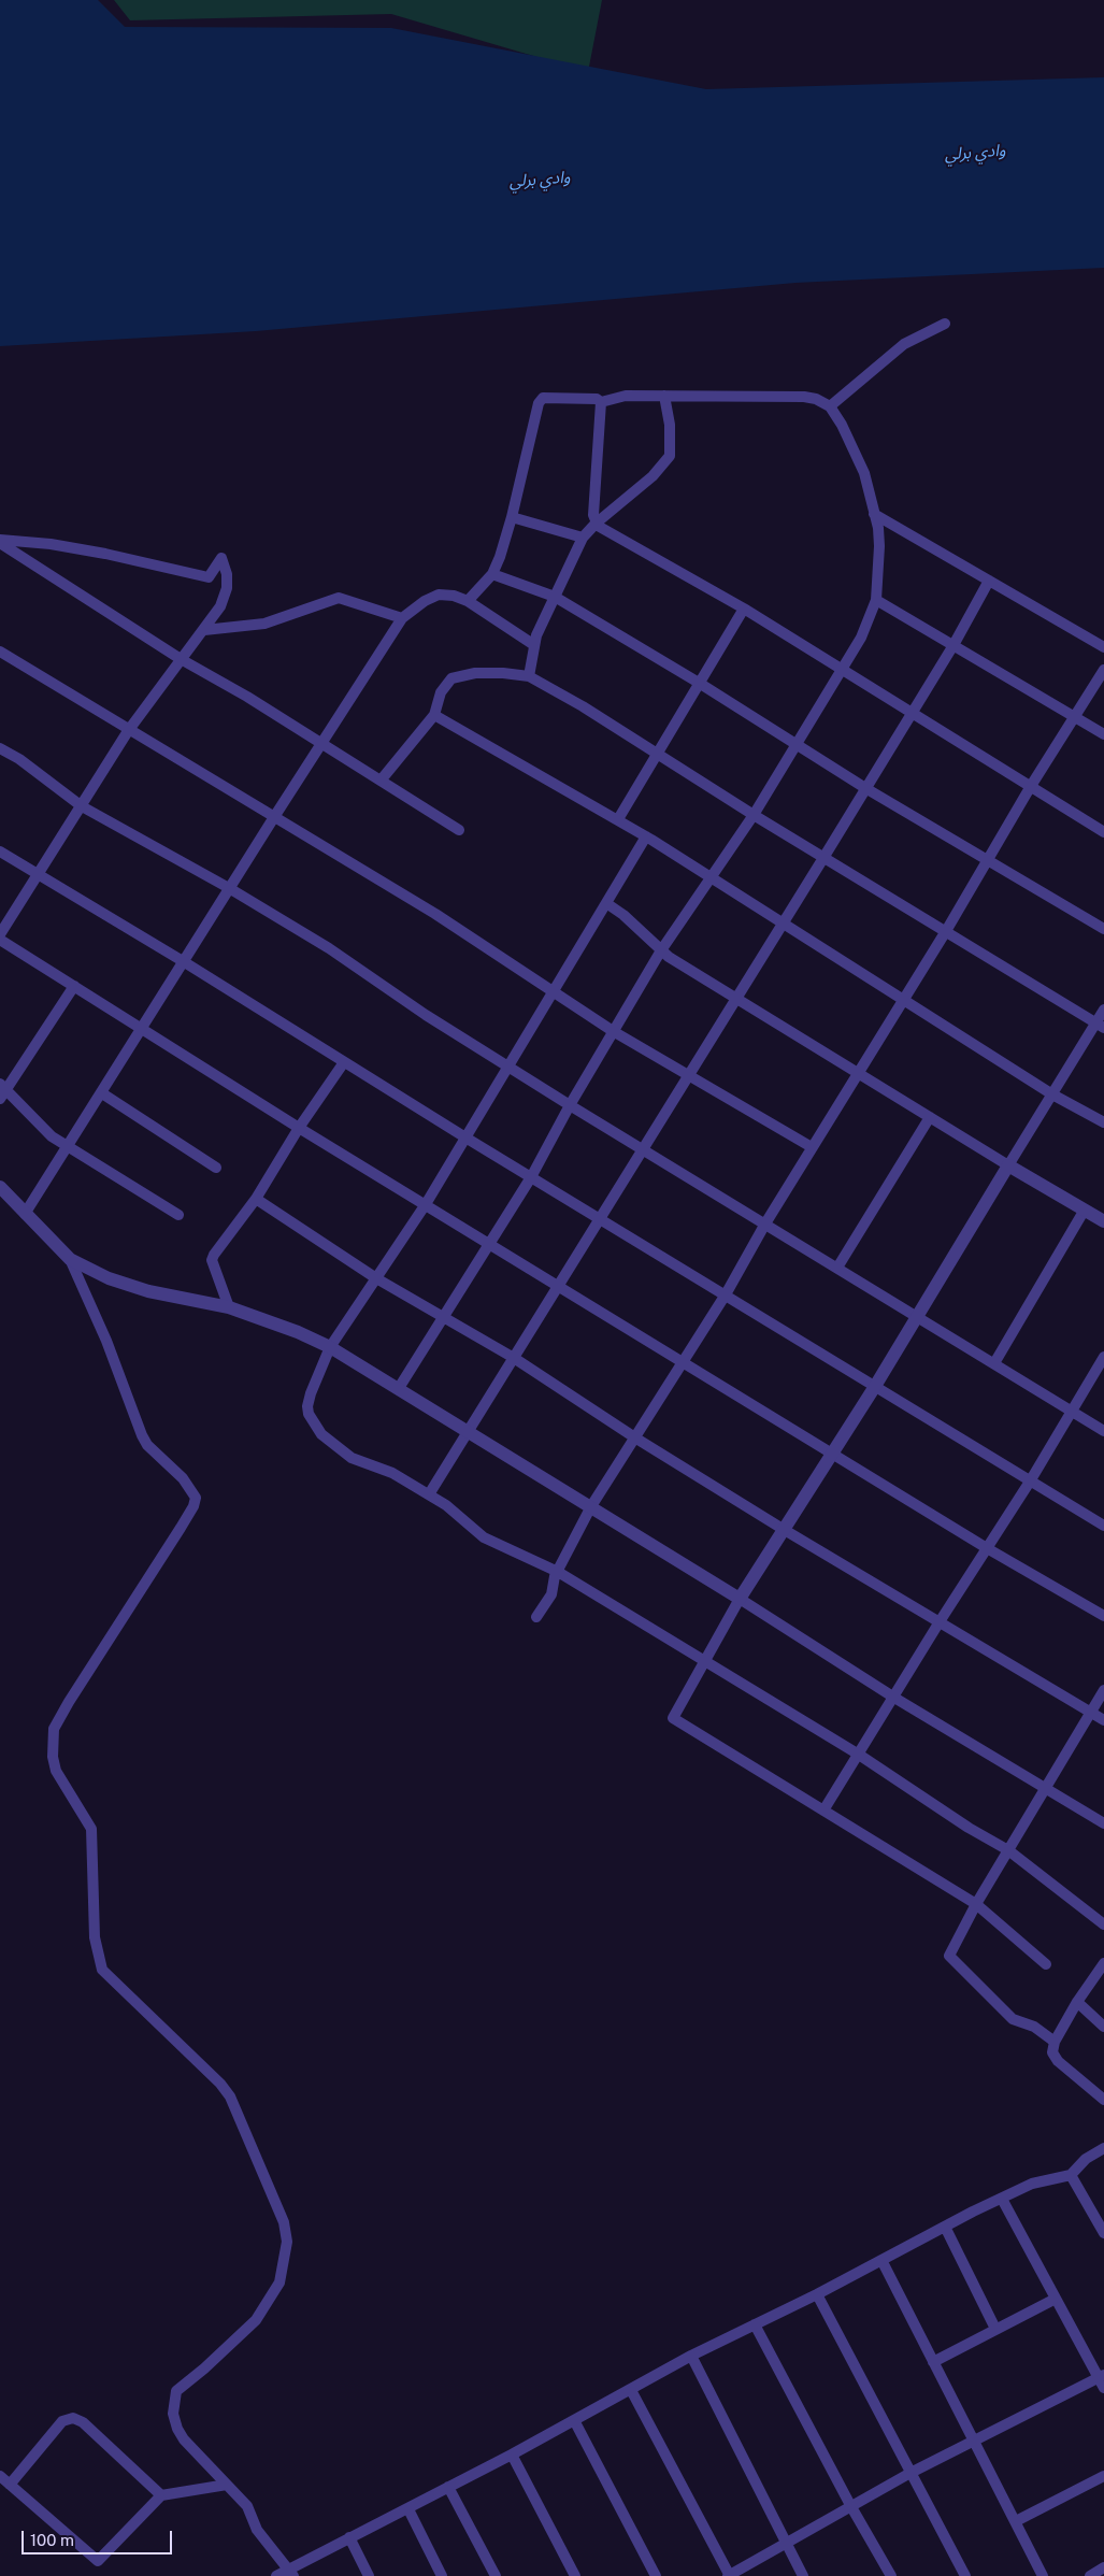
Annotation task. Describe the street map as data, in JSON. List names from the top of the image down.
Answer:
{
  "water": ["وادي برلي"],
  "scale_bar": "100 m"
}
